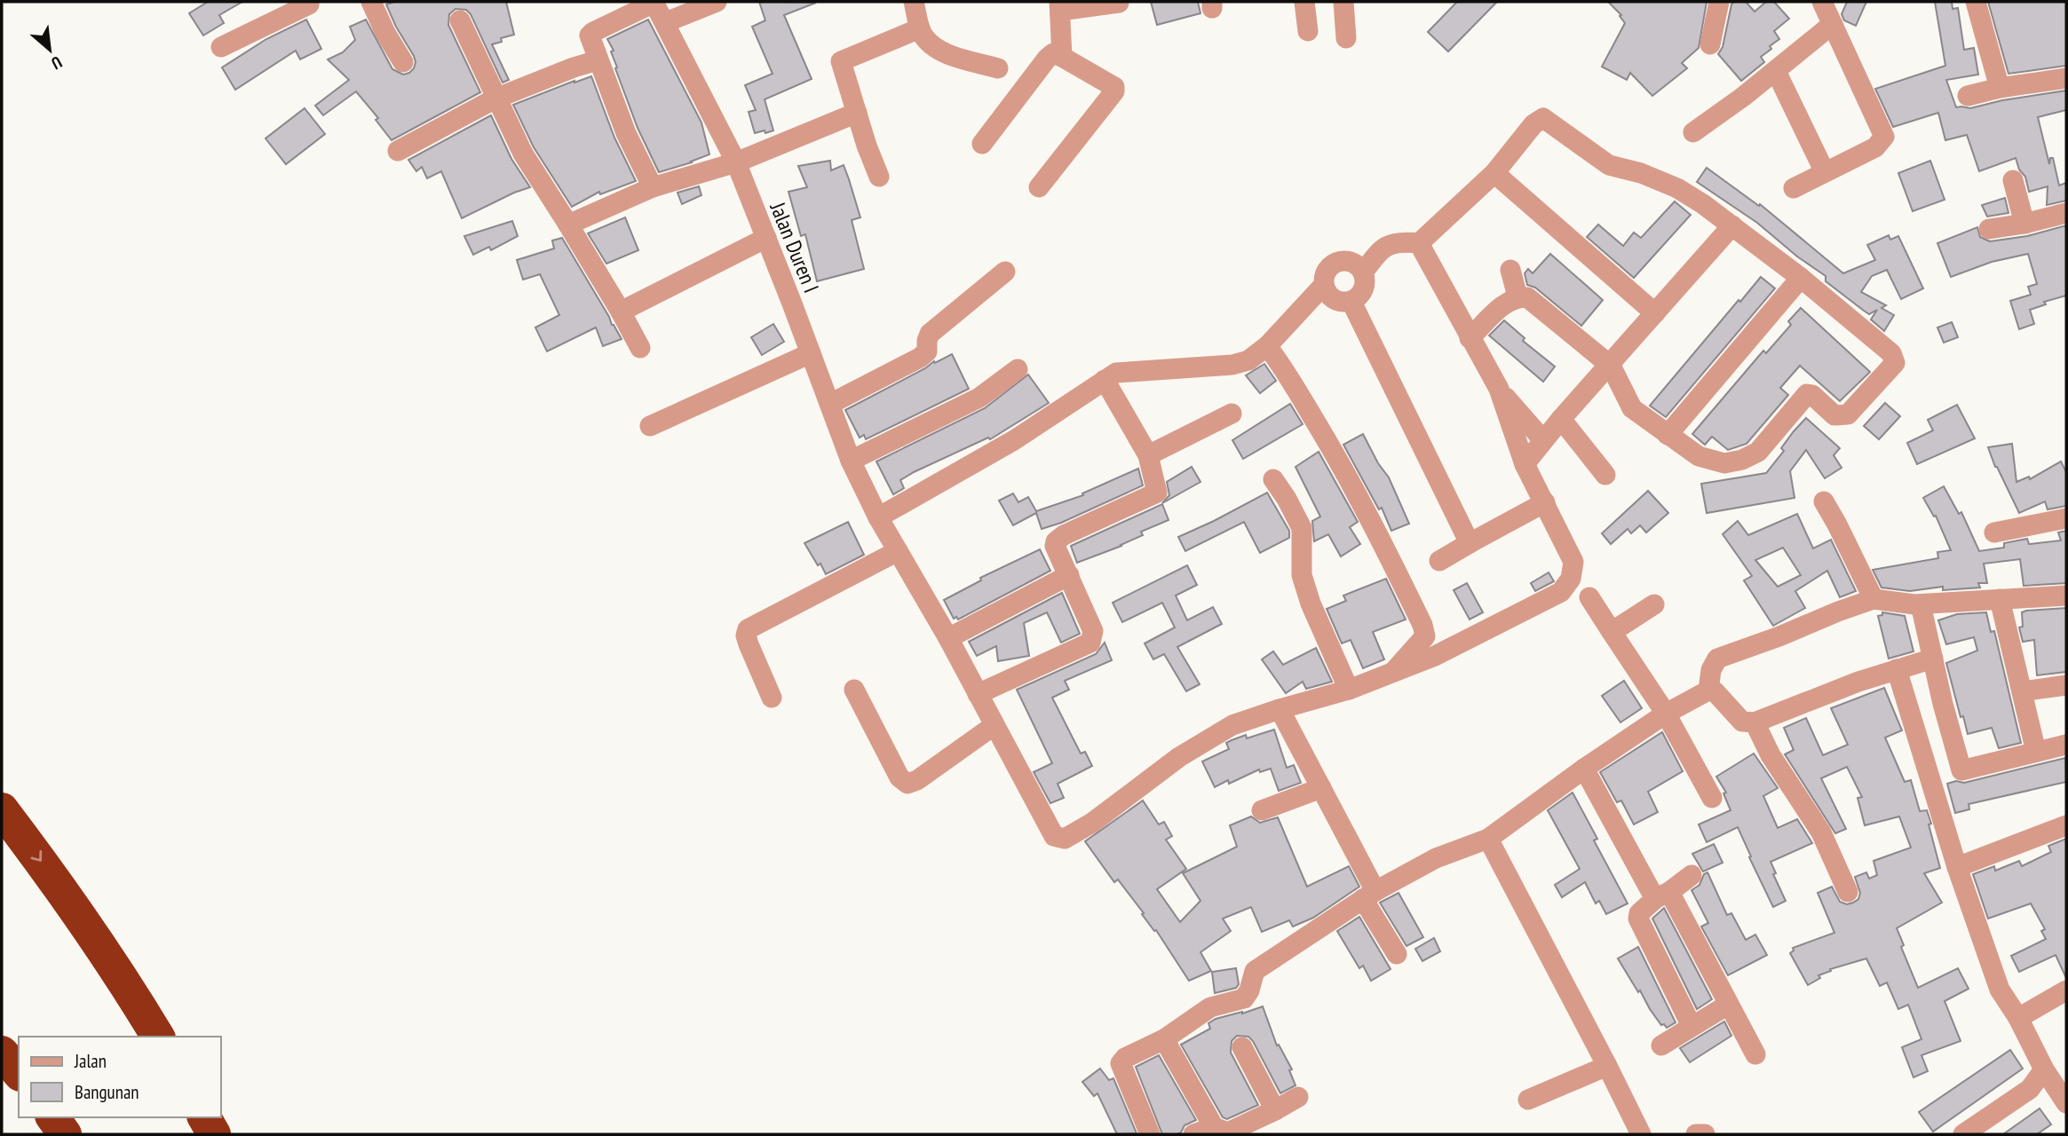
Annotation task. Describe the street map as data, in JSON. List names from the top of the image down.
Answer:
{
  "streets": {
    "street": ["Jalan Duren I"]
  },
  "legend": ["Jalan", "Bangunan"],
  "north": "bottom right"
}
